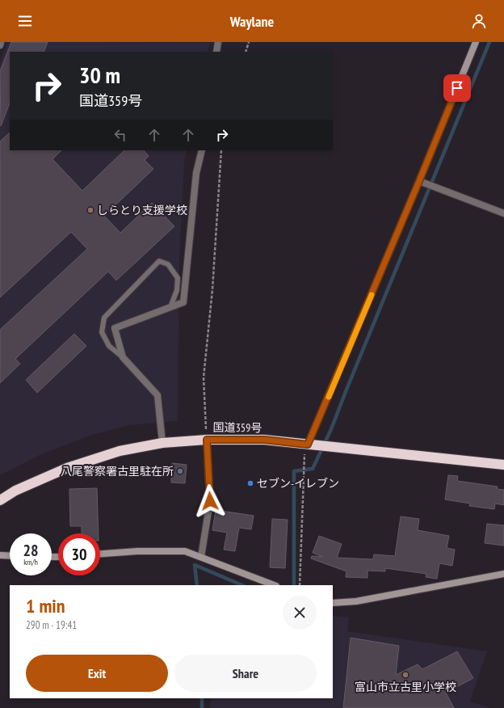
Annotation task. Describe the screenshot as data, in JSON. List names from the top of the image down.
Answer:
{
  "streets": {
    "highway": ["国道359号"]
  },
  "places": [
    "しらとり支援学校",
    "八尾警察署古里駐在所",
    "セブン-イレブン",
    "富山市立古里小学校"
  ],
  "page": {
    "header": "Waylane",
    "turn": ["30 m", "国道359号"],
    "speed": "28 km/h",
    "limit": "30",
    "heading": ["1 min", "290 m · 19:41"],
    "buttons": ["Exit", "Share"]
  }
}
